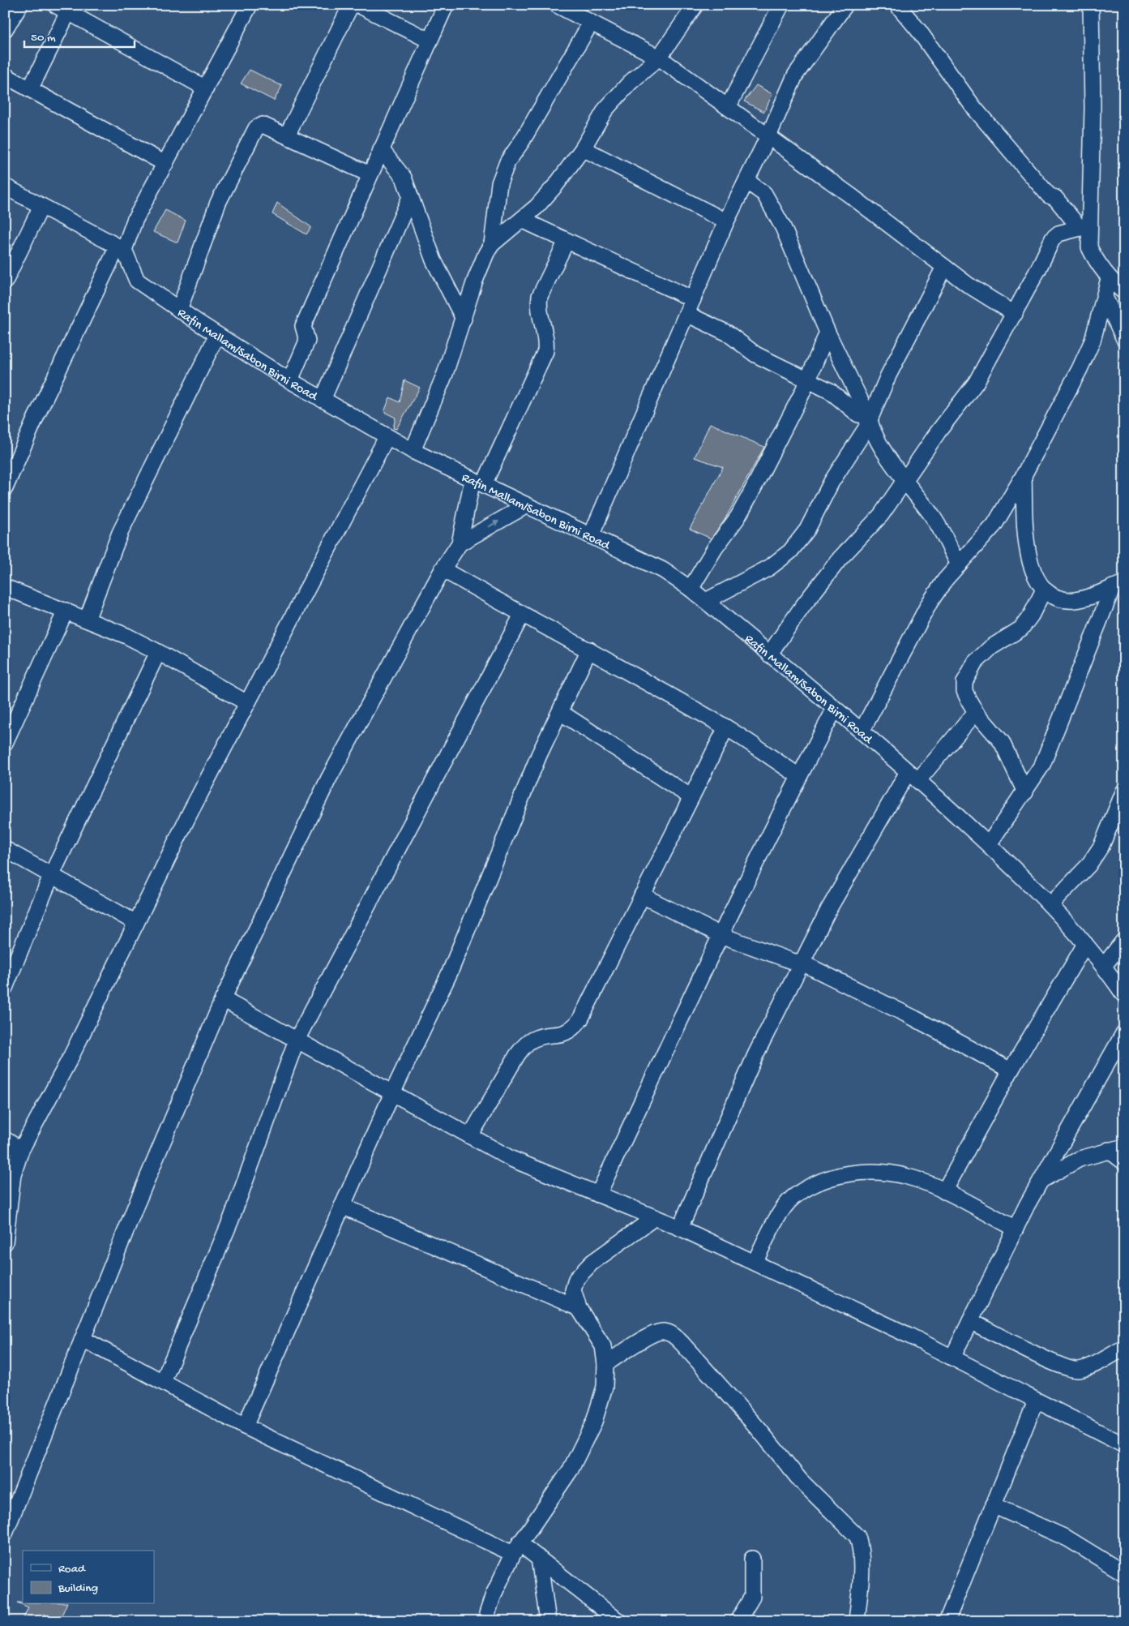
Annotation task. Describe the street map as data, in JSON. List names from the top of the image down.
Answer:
{
  "streets": {
    "street": ["Rafin Mallam/Sabon Birni Road"]
  },
  "legend": ["Road", "Building"],
  "scale_bar": "50 m"
}
